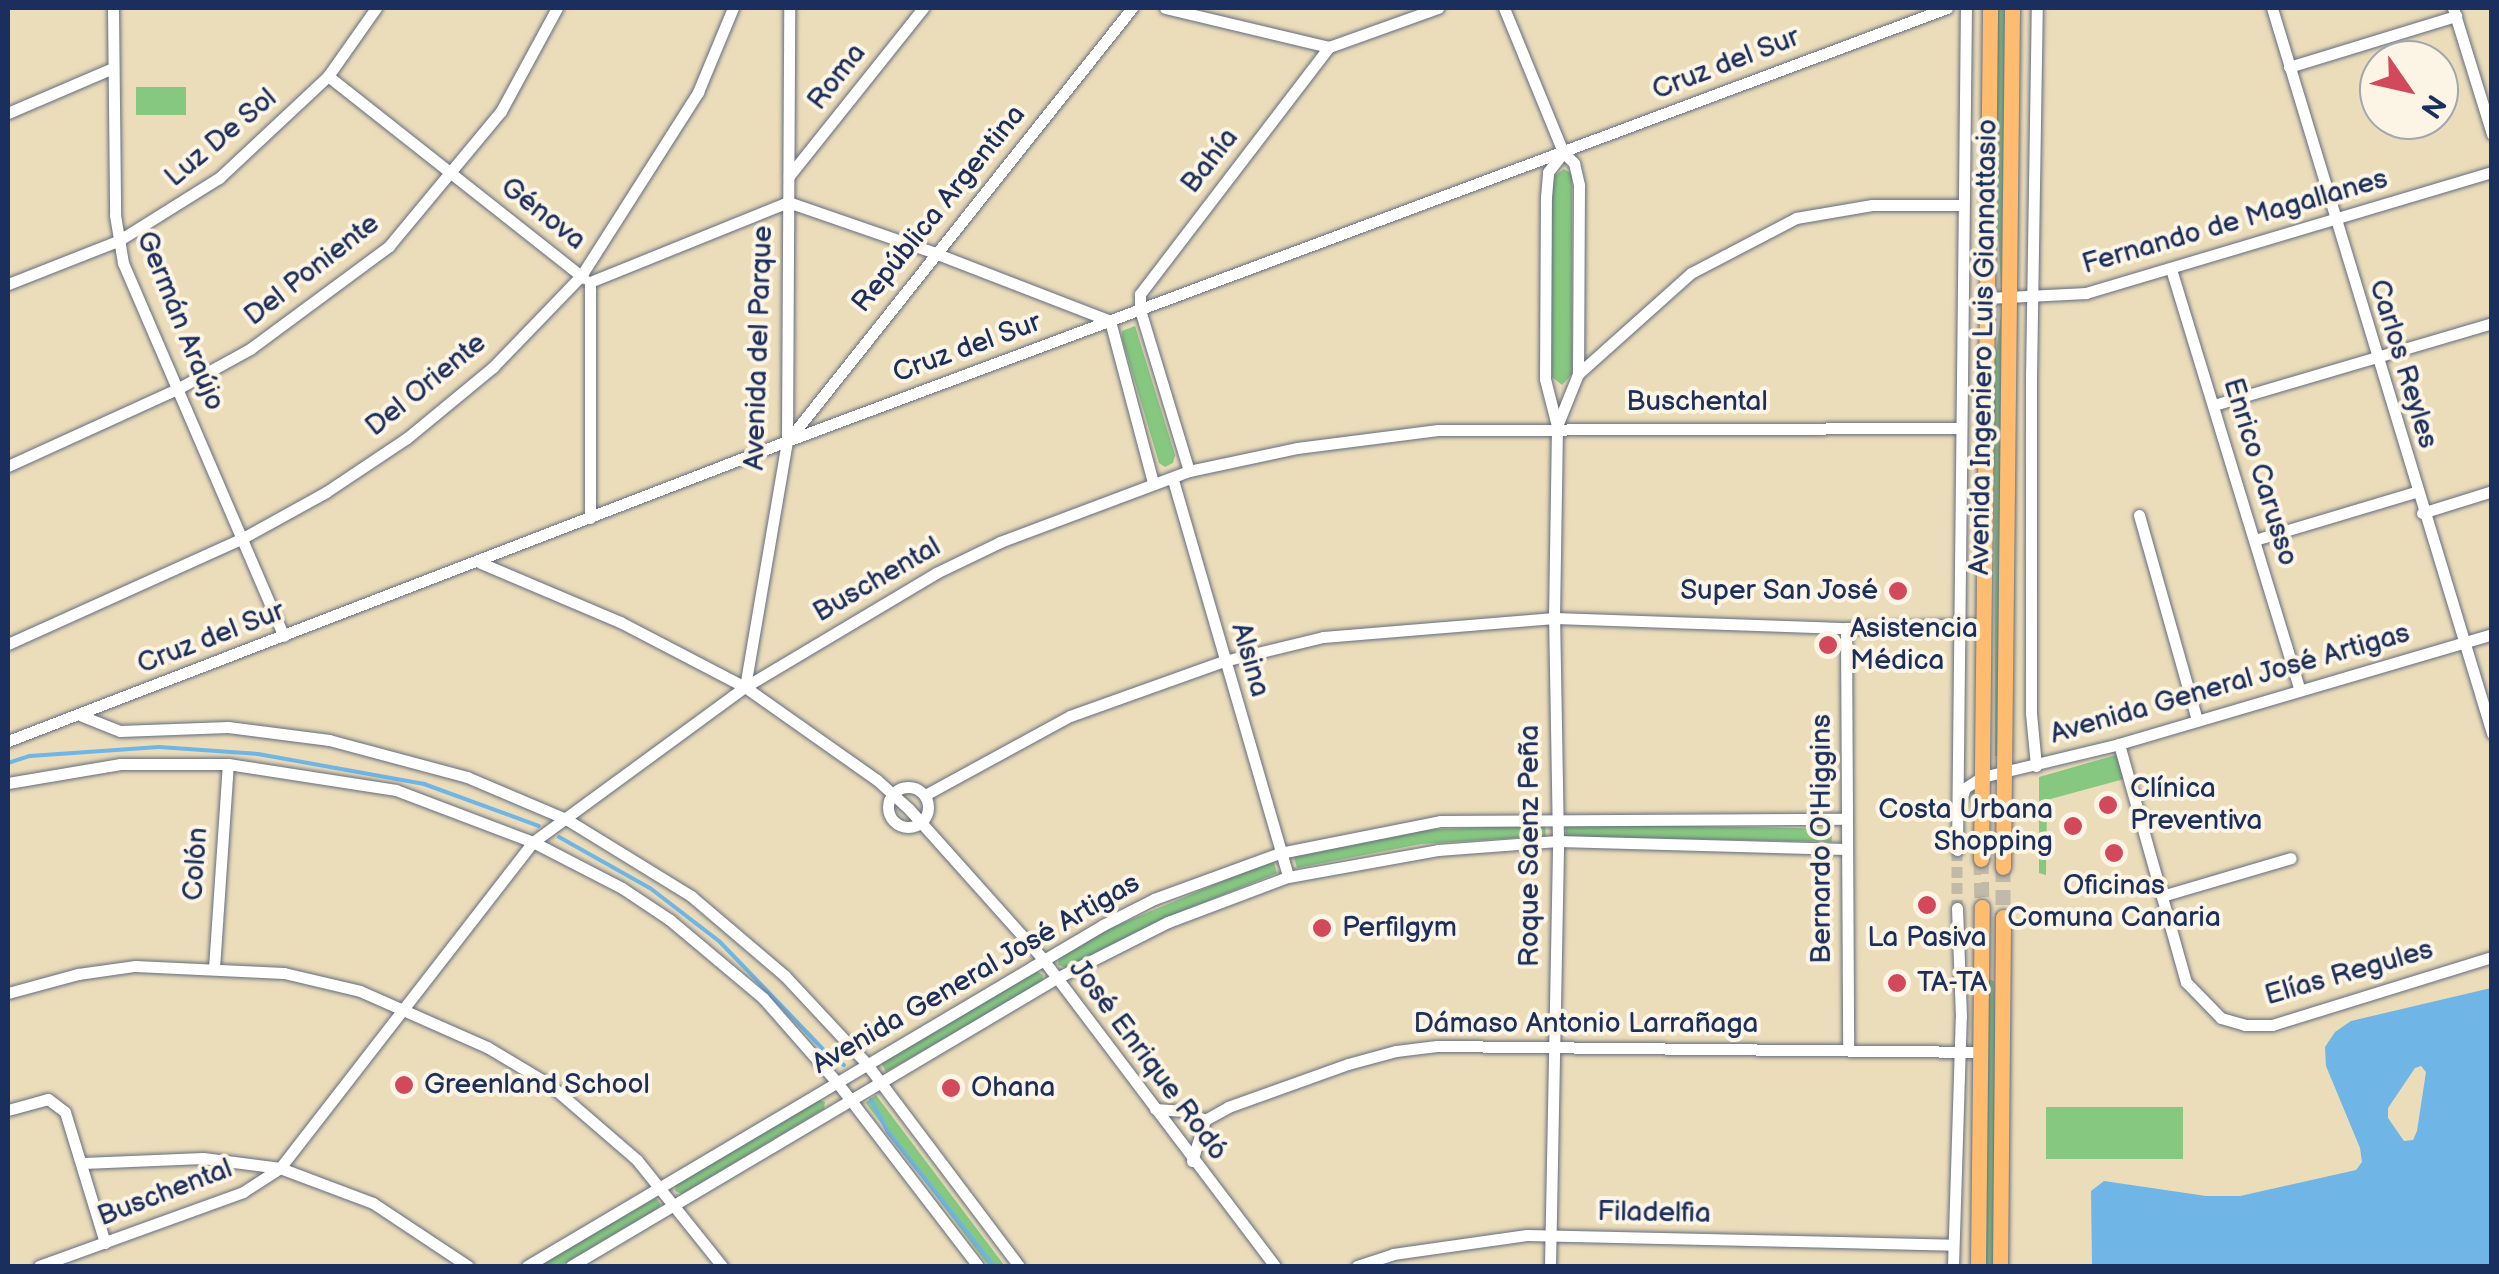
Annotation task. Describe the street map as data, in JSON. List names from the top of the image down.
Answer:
{
  "streets": {
    "main road": ["Avenida Ingeniero Luis Giannattasio"],
    "street": [
      "Cruz del Sur",
      "Roma",
      "Luz De Sol",
      "Bahía",
      "República Argentina",
      "Génova",
      "Fernando de Magallanes",
      "Del Poniente",
      "Germán Araújo",
      "Avenida del Parque",
      "Carlos Reyles",
      "Del Oriente",
      "Buschental",
      "Enrico Carusso",
      "Alsina",
      "Avenida General José Artigas",
      "Bernardo O'Higgins",
      "Roque Saenz Peña",
      "Colón",
      "Elías Regules",
      "Dámaso Antonio Larrañaga",
      "José Enrique Rodó",
      "Filadelfia"
    ]
  },
  "crossings": [
    ["Cruz del Sur", "Bahía"],
    ["Cruz del Sur", "República Argentina"],
    ["Cruz del Sur", "Génova"],
    ["Cruz del Sur", "Germán Araújo"],
    ["Cruz del Sur", "Avenida del Parque"],
    ["Cruz del Sur", "Roque Saenz Peña"],
    ["Cruz del Sur", "José Enrique Rodó"],
    ["Roma", "Avenida del Parque"],
    ["Luz De Sol", "Génova"],
    ["Luz De Sol", "Germán Araújo"],
    ["República Argentina", "Avenida del Parque"],
    ["Génova", "Del Poniente"],
    ["Génova", "Del Oriente"],
    ["Fernando de Magallanes", "Avenida Ingeniero Luis Giannattasio"],
    ["Fernando de Magallanes", "Carlos Reyles"],
    ["Fernando de Magallanes", "Enrico Carusso"],
    ["Del Poniente", "Germán Araújo"],
    ["Germán Araújo", "Del Oriente"],
    ["Avenida Ingeniero Luis Giannattasio", "Buschental"],
    ["Avenida Ingeniero Luis Giannattasio", "Avenida General José Artigas"],
    ["Avenida del Parque", "Buschental"],
    ["Avenida del Parque", "José Enrique Rodó"],
    ["Carlos Reyles", "Avenida General José Artigas"],
    ["Buschental", "Alsina"],
    ["Buschental", "Roque Saenz Peña"],
    ["Buschental", "José Enrique Rodó"],
    ["Enrico Carusso", "Avenida General José Artigas"],
    ["Alsina", "Avenida General José Artigas"],
    ["Avenida General José Artigas", "Bernardo O'Higgins"],
    ["Avenida General José Artigas", "Roque Saenz Peña"],
    ["Avenida General José Artigas", "José Enrique Rodó"],
    ["Bernardo O'Higgins", "Dámaso Antonio Larrañaga"],
    ["Roque Saenz Peña", "Dámaso Antonio Larrañaga"],
    ["Roque Saenz Peña", "Filadelfia"]
  ],
  "places": [
    "Super San José",
    "Asistencia Médica",
    "Clínica Preventiva",
    "Costa Urbana Shopping",
    "Oficinas Comuna Canaria",
    "La Pasiva",
    "Perfilgym",
    "TA-TA",
    "Greenland School",
    "Ohana"
  ],
  "north": "bottom right"
}
